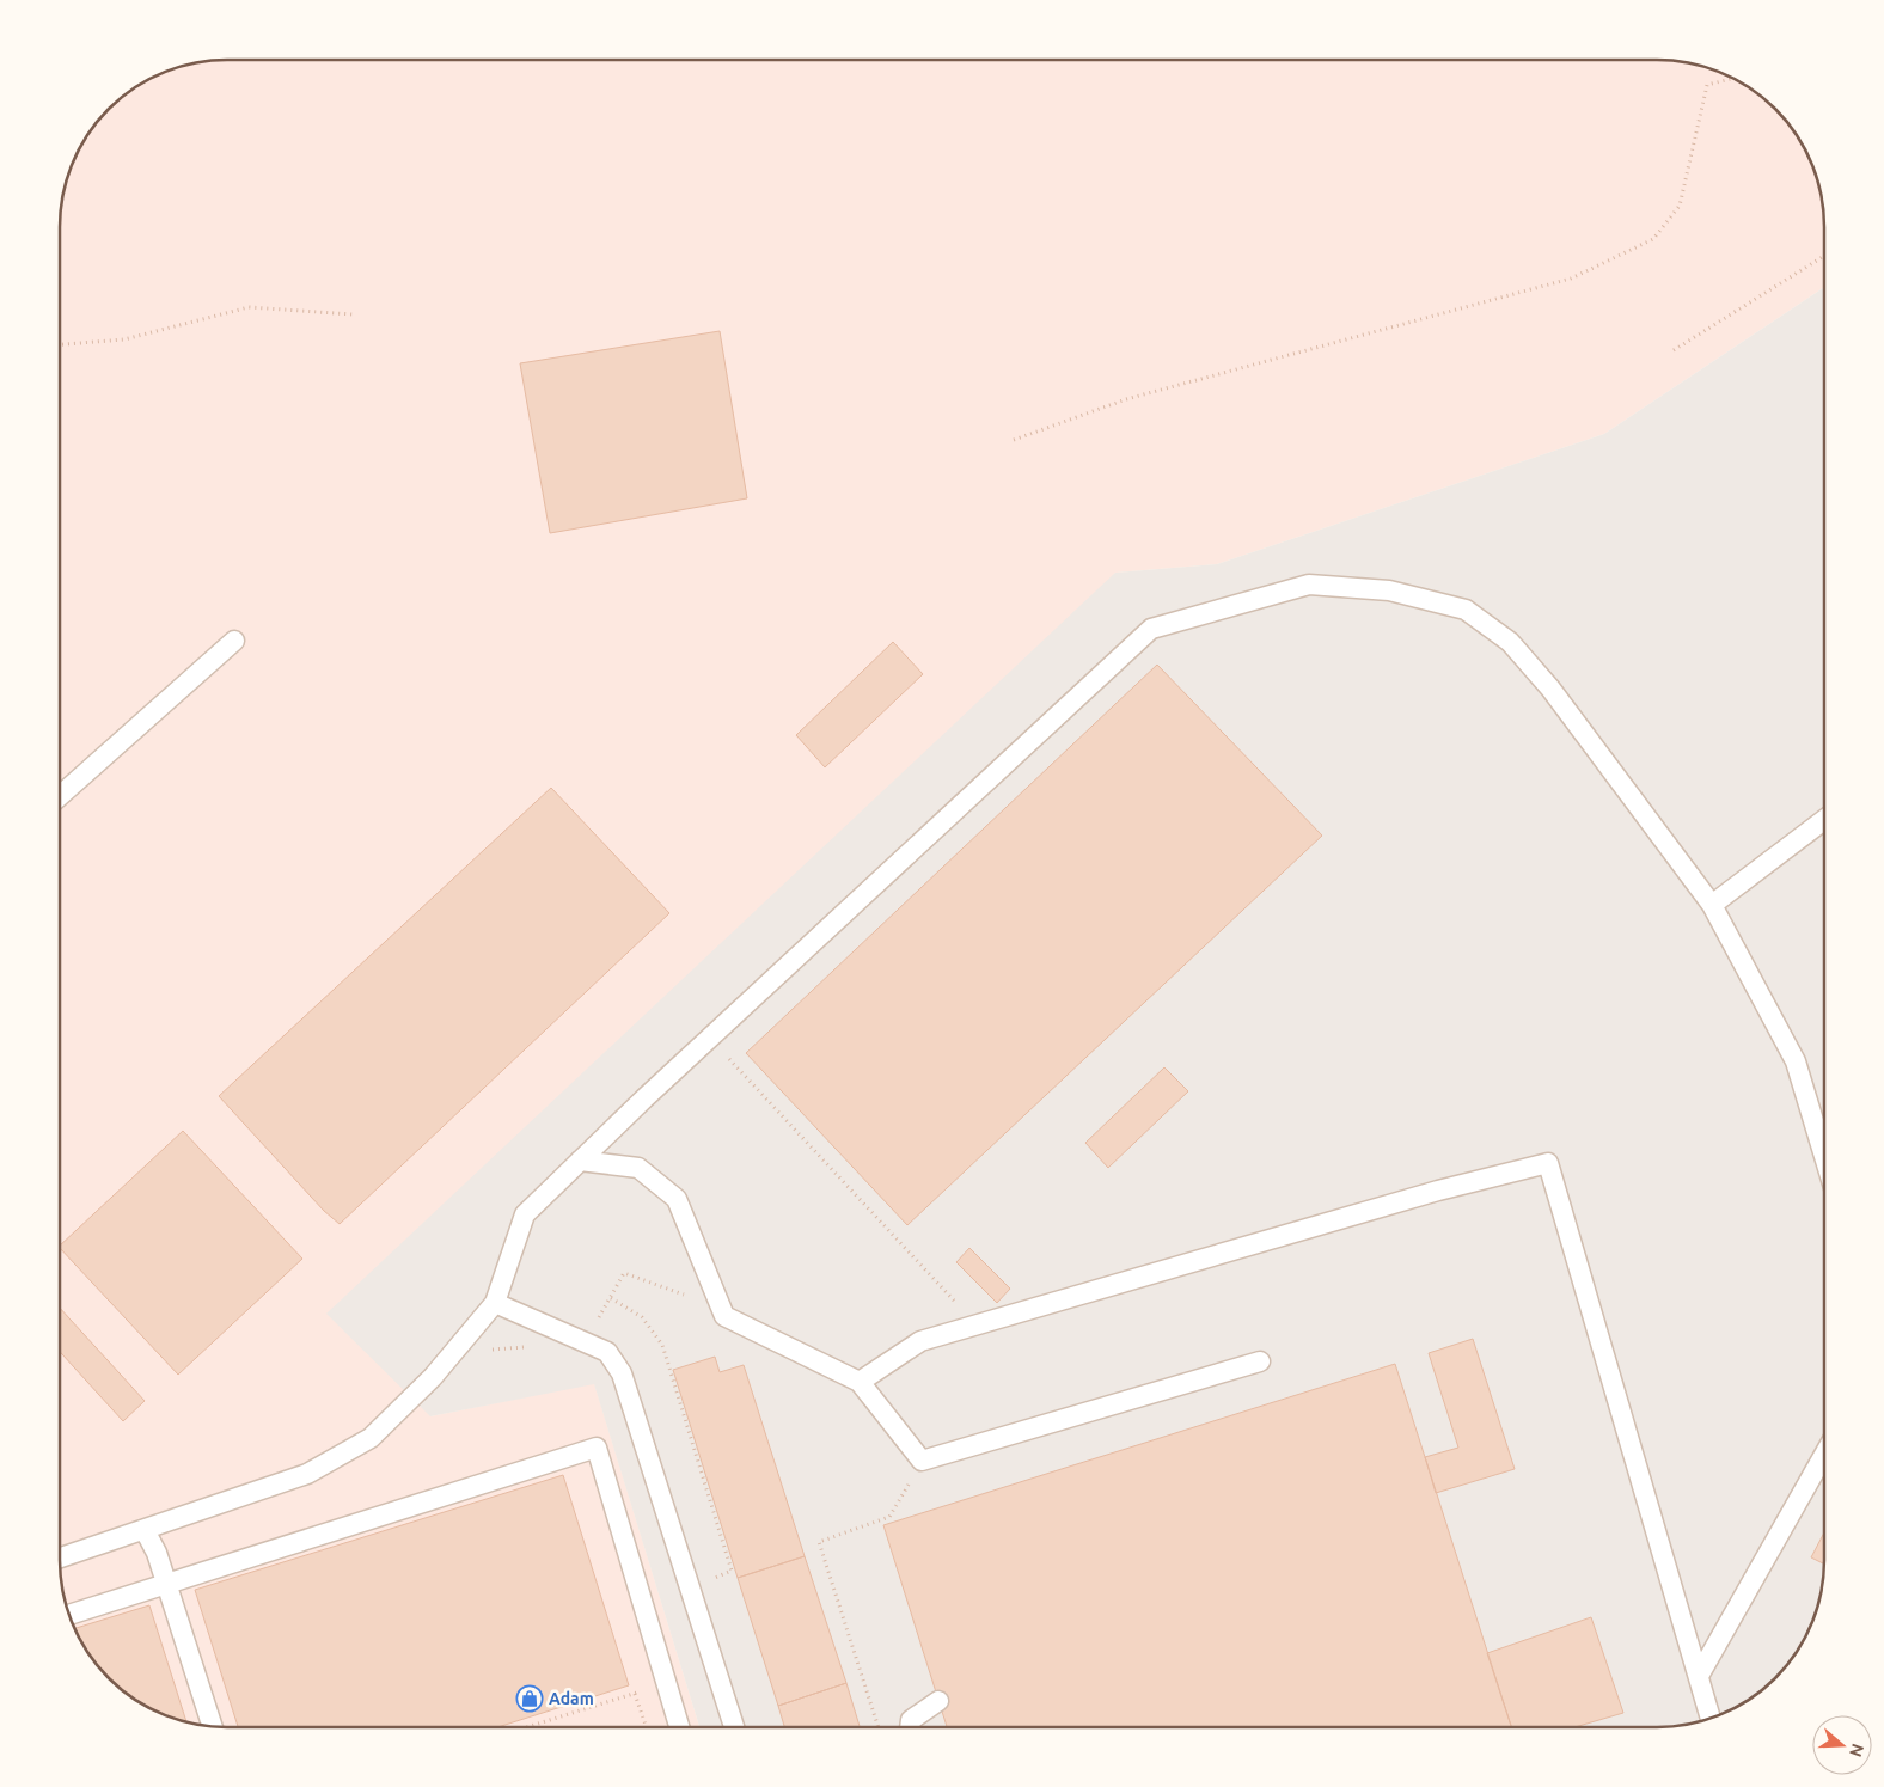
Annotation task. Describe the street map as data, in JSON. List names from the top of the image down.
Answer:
{
  "places": {
    "shop": ["Adam"]
  },
  "north": "right"
}
